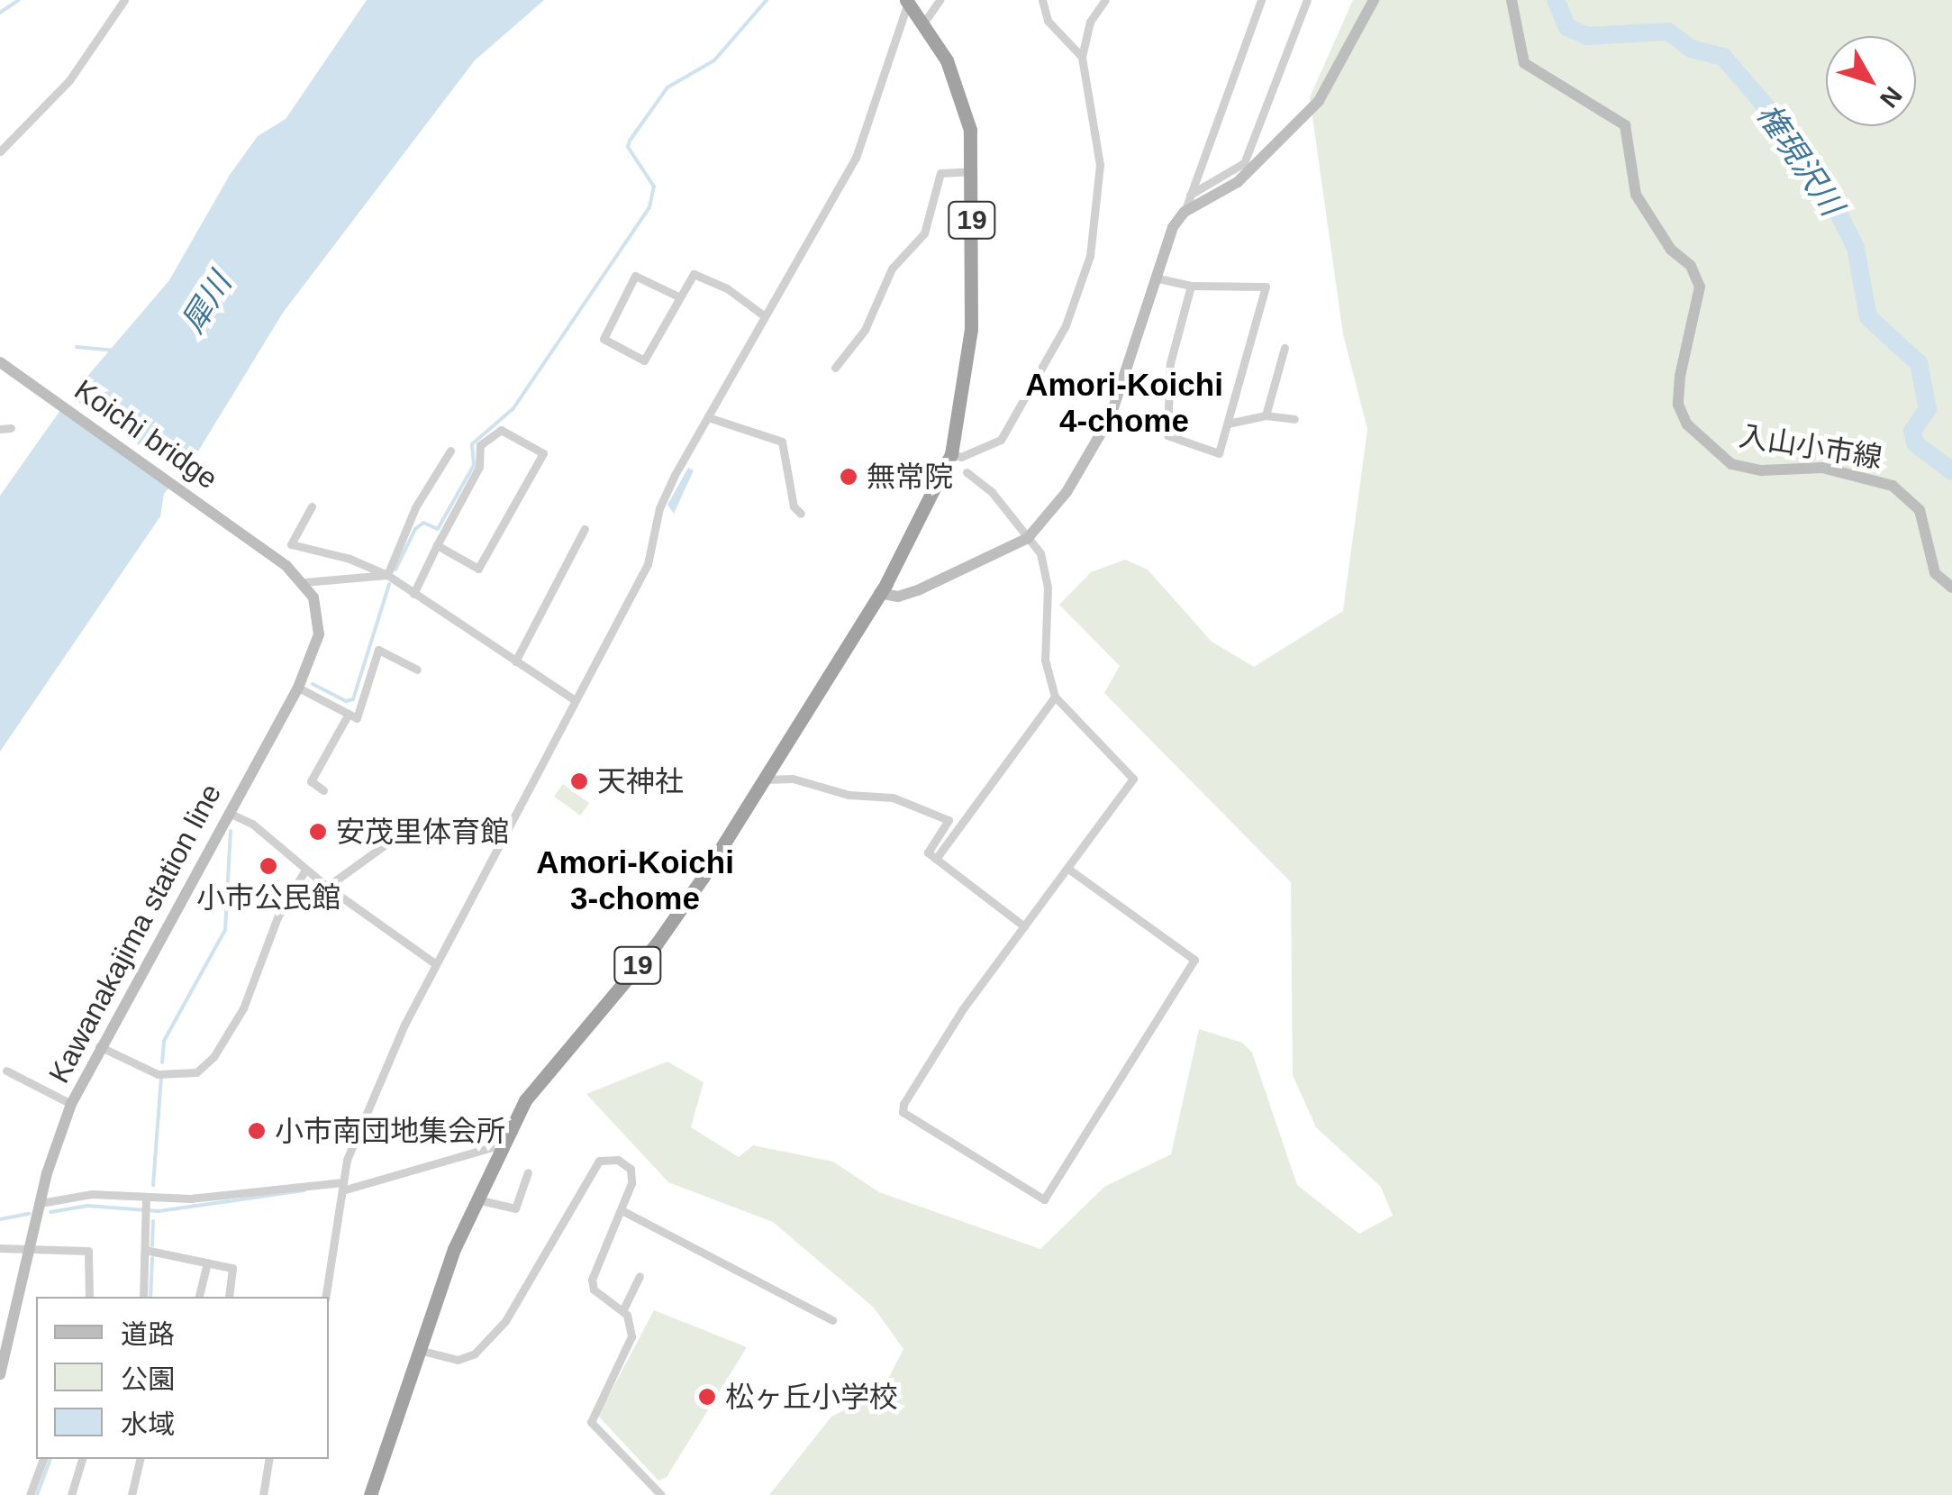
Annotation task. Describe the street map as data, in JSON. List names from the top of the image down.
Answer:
{
  "streets": {
    "highway": ["19"],
    "main road": ["Koichi bridge", "入山小市線", "Kawanakajima station line"]
  },
  "crossings": [
    ["Koichi bridge", "Kawanakajima station line"]
  ],
  "districts": ["Amori-Koichi 4-chome", "Amori-Koichi 3-chome"],
  "water": ["権現沢川", "犀川"],
  "places": [
    "無常院",
    "天神社",
    "安茂里体育館",
    "小市公民館",
    "小市南団地集会所",
    "松ヶ丘小学校"
  ],
  "legend": ["道路", "公園", "水域"],
  "north": "bottom right"
}
